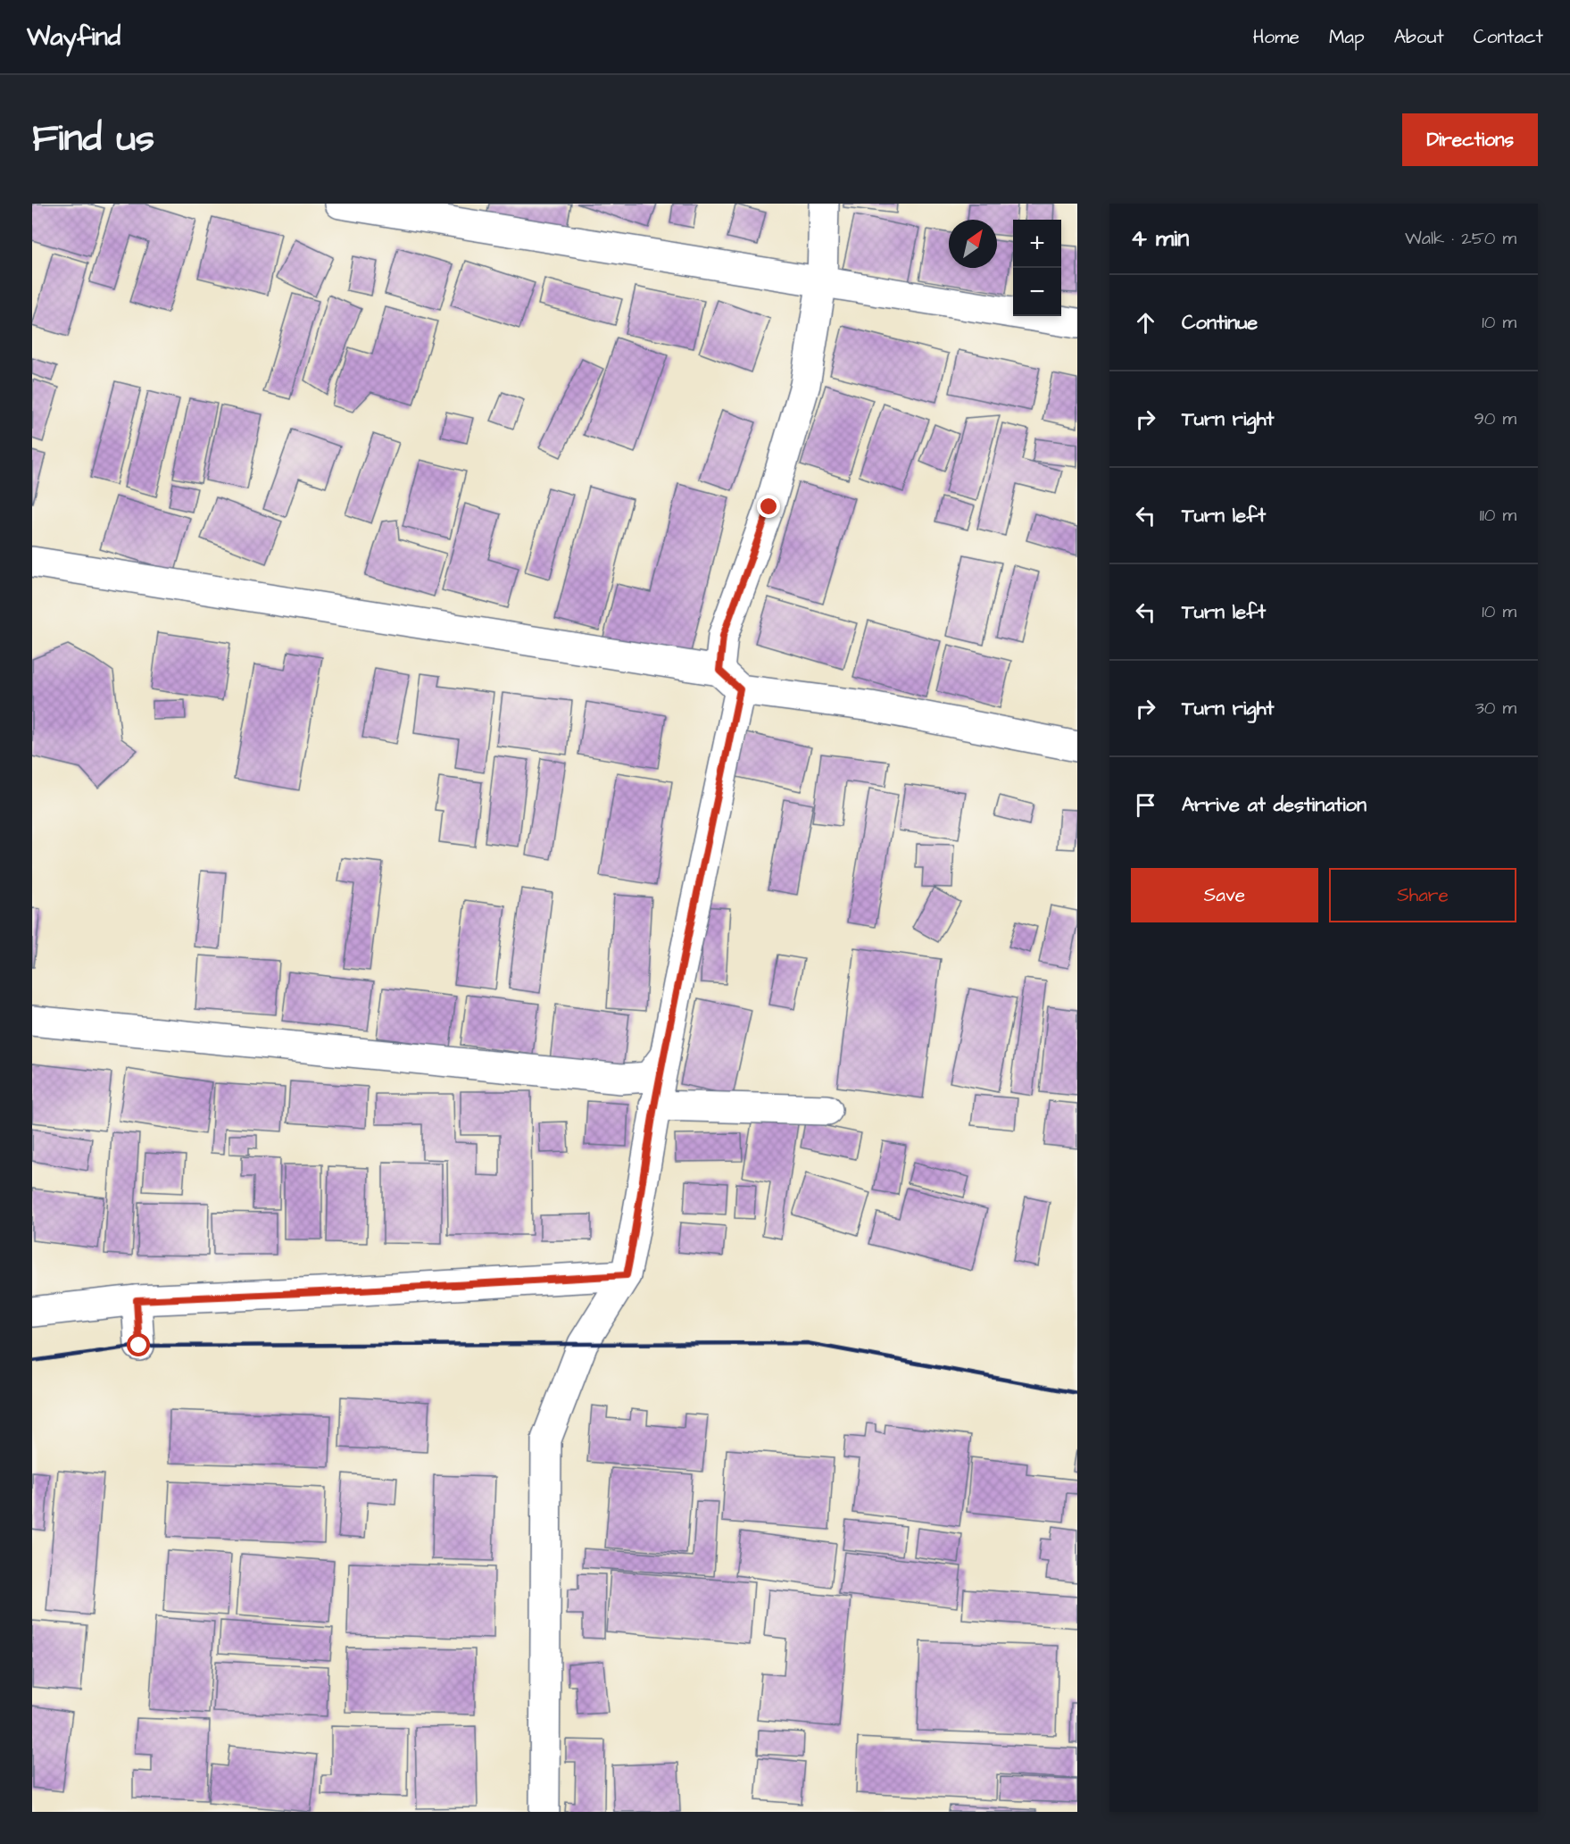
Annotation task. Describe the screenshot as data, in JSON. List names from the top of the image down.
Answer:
{
  "north": "top right",
  "page": {
    "header": "Wayfind",
    "nav": [
      "Home",
      "Map",
      "About",
      "Contact"
    ],
    "title": "Find us",
    "buttons": [
      "Directions",
      ["Save", "Share"]
    ],
    "heading": ["4 min", "Walk · 250 m"],
    "map_buttons": ["+", "−"],
    "list": [
      ["Continue", "10 m"],
      ["Turn right", "90 m"],
      ["Turn left", "110 m"],
      ["Turn left", "10 m"],
      ["Turn right", "30 m"],
      "Arrive at destination"
    ]
  }
}
